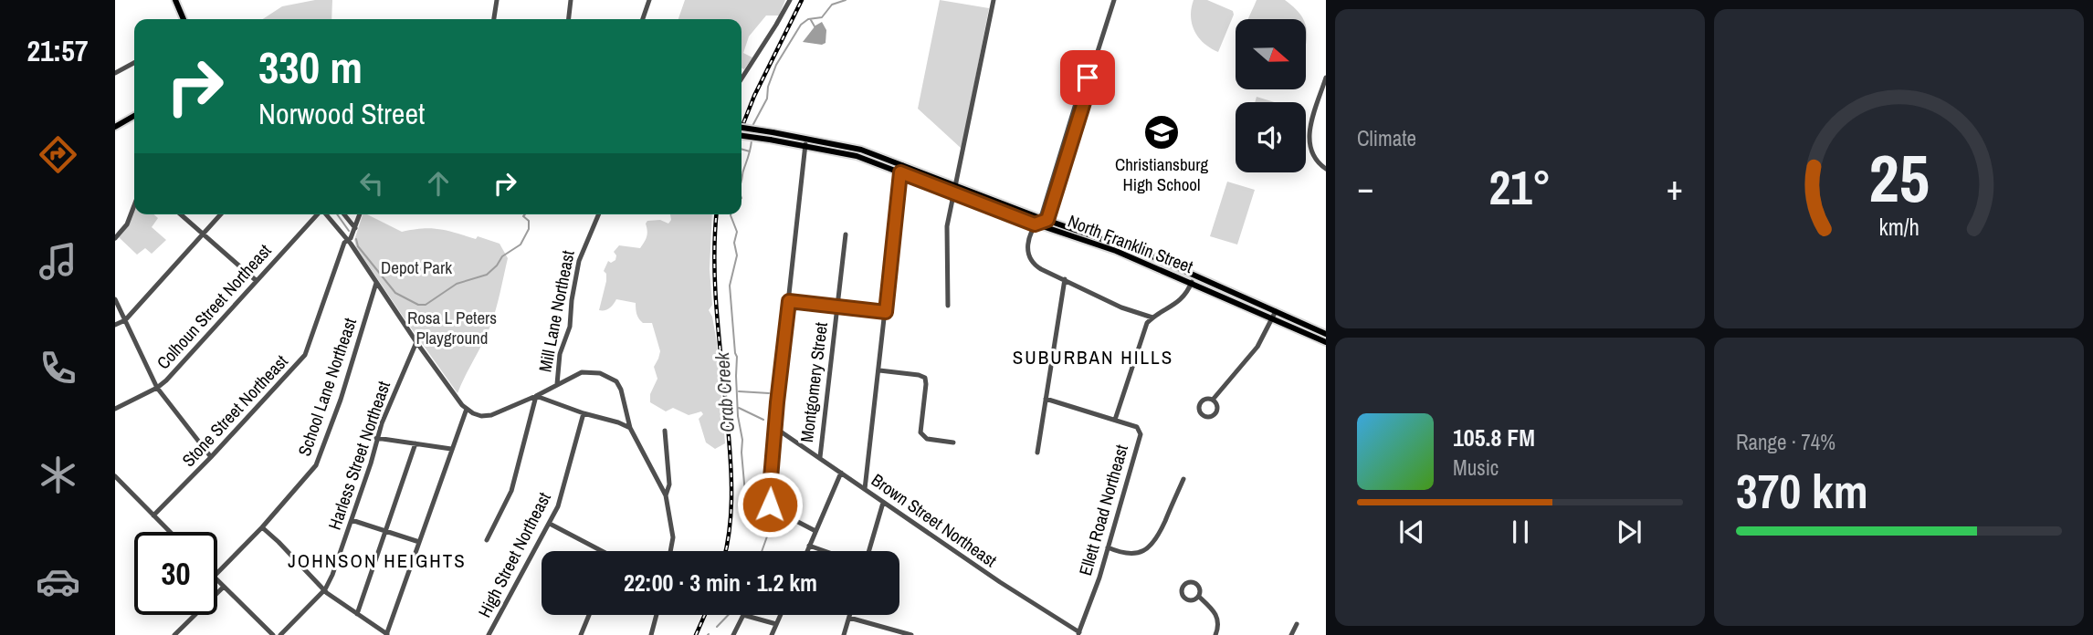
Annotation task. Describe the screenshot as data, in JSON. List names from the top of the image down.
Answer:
{
  "streets": {
    "main road": ["North Franklin Street"],
    "street": [
      "Colhoun Street Northeast",
      "Mill Lane Northeast",
      "Montgomery Street",
      "School Lane Northeast",
      "Stone Street Northeast",
      "Harless Street Northeast",
      "Ellett Road Northeast",
      "Brown Street Northeast",
      "High Street Northeast"
    ]
  },
  "crossings": [
    ["Montgomery Street", "Brown Street Northeast"],
    ["Ellett Road Northeast", "Brown Street Northeast"]
  ],
  "districts": ["SUBURBAN HILLS", "JOHNSON HEIGHTS"],
  "water": ["Crab Creek"],
  "parks": ["Depot Park", "Rosa L Peters Playground"],
  "places": {
    "school or university": ["Christiansburg High School"]
  },
  "north": "right",
  "page": {
    "tabs": "21:57",
    "tile": [
      "Climate",
      ["Range · 74%", "370 km"]
    ],
    "turn": ["330 m", "Norwood Street"],
    "heat": ["−", "21°", "+"],
    "song": ["105.8 FM", "Music"],
    "limit": "30",
    "trip": "22:00 · 3 min · 1.2 km",
    "gauge": ["25", "km/h"]
  }
}
